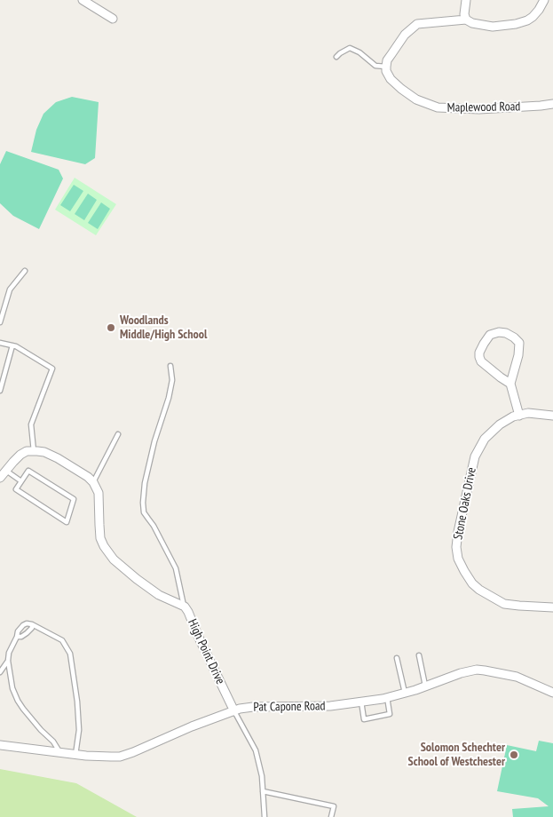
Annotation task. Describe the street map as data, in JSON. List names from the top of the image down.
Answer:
{
  "streets": {
    "street": [
      "Maplewood Road",
      "Stone Oaks Drive",
      "High Point Drive",
      "Pat Capone Road"
    ]
  },
  "crossings": [
    ["High Point Drive", "Pat Capone Road"]
  ],
  "places": ["Woodlands Middle/High School", "Solomon Schechter School of Westchester"]
}
